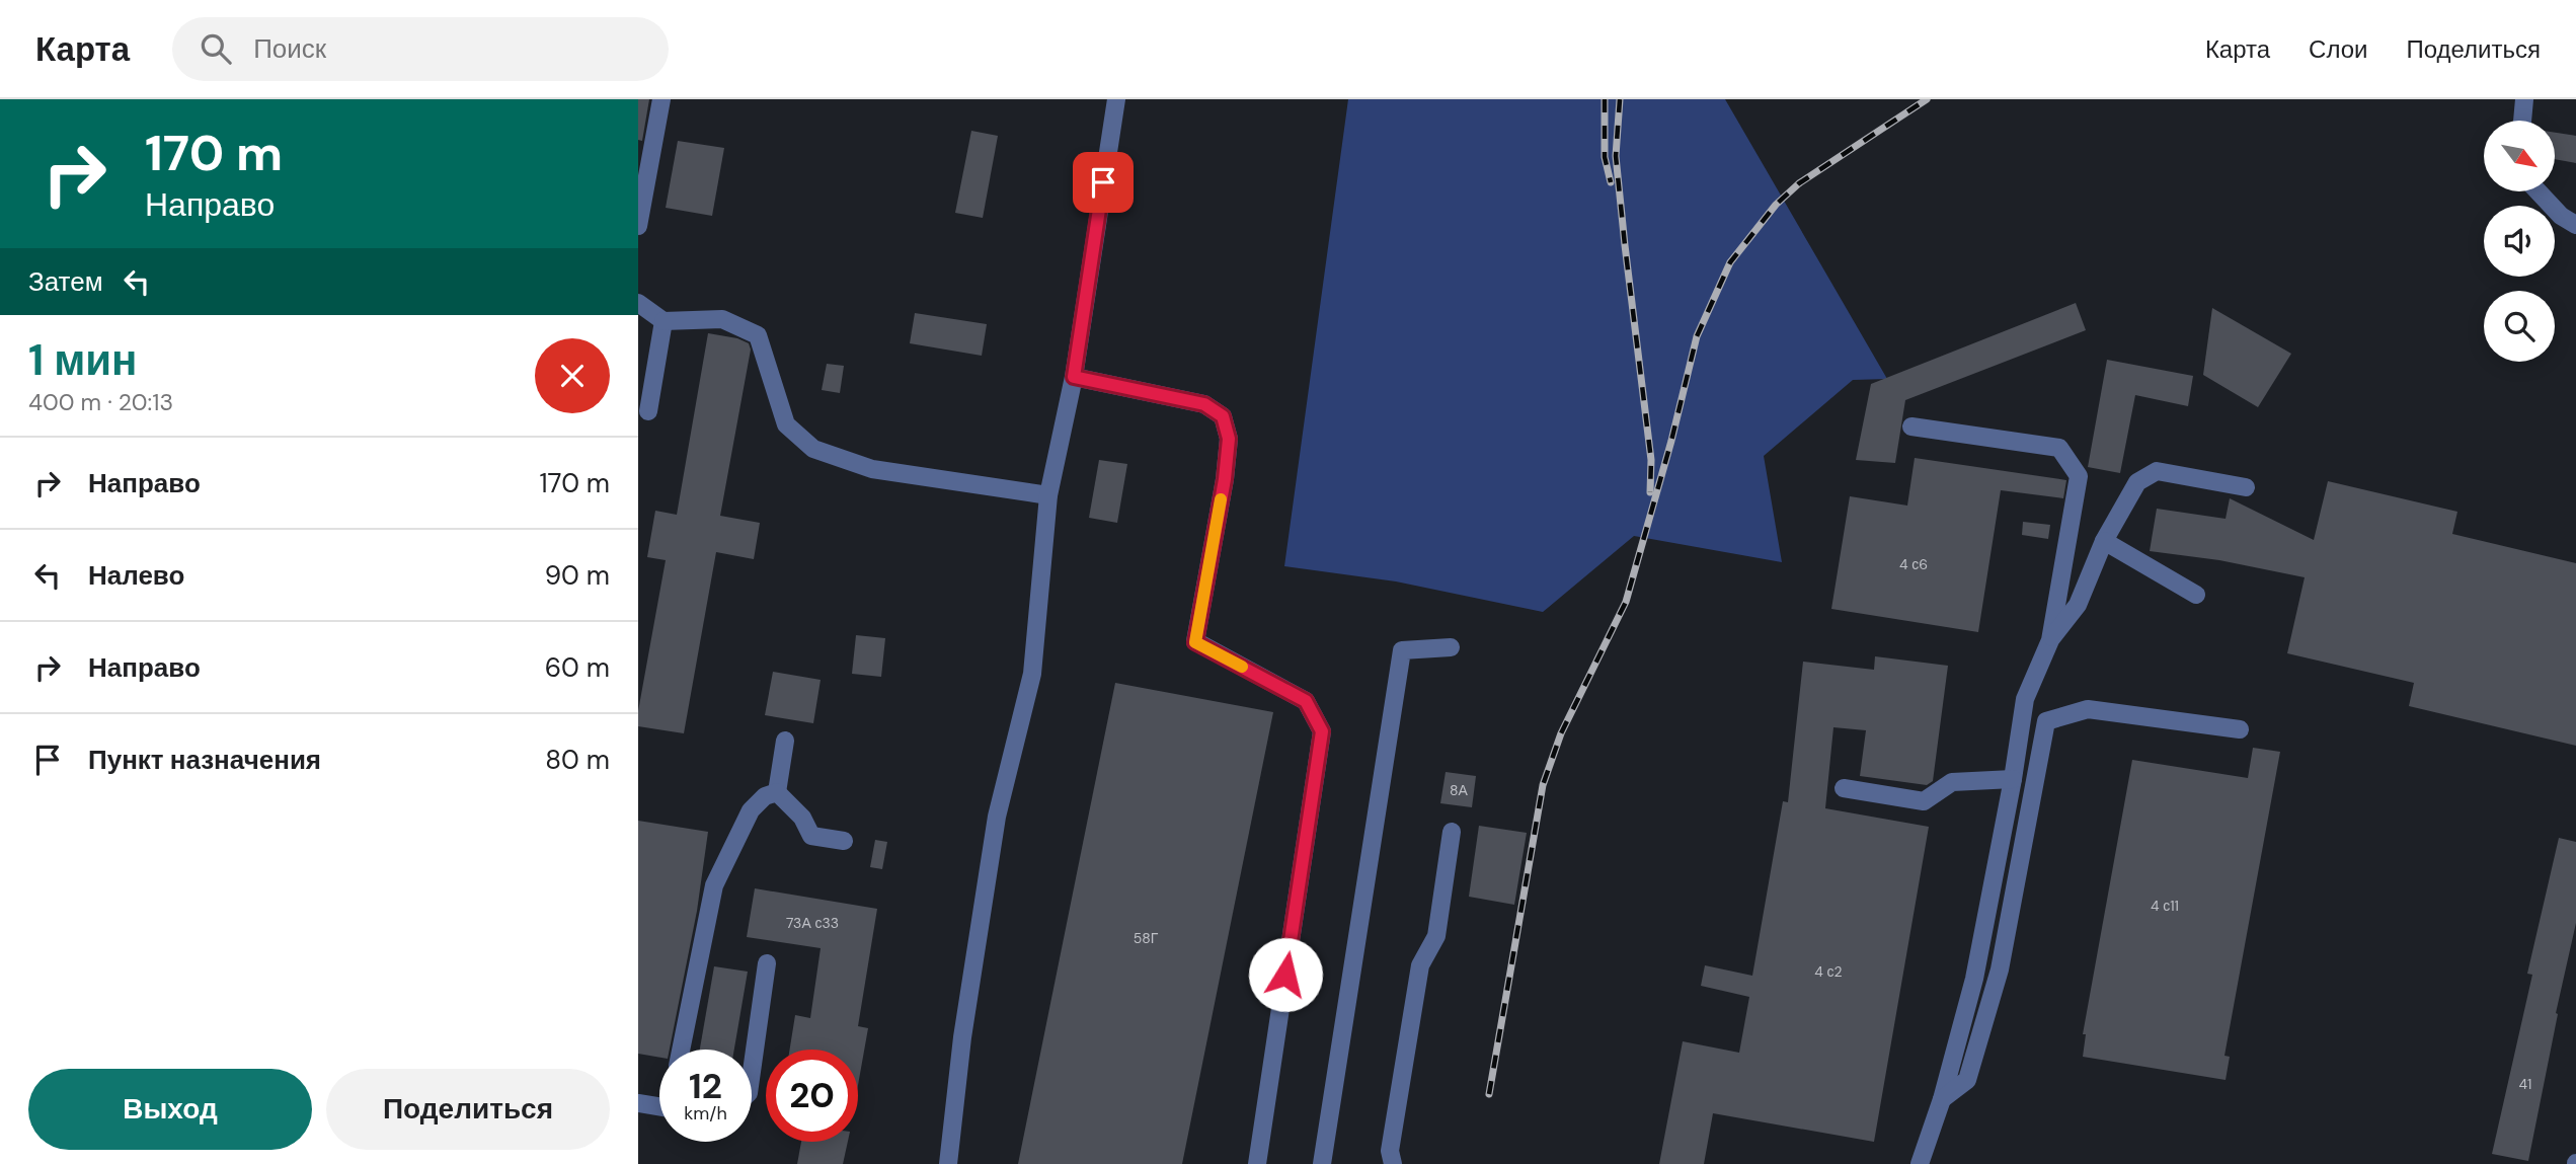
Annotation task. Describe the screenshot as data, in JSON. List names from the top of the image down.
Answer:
{
  "house_numbers": [
    "4 с6",
    "8А",
    "4 с11",
    "73А с33",
    "58Г",
    "4 с2",
    "41"
  ],
  "north": "bottom right",
  "page": {
    "header": "Карта",
    "search": "Поиск",
    "nav": ["Карта", "Слои", "Поделиться"],
    "turn": ["170 m", "Направо"],
    "then": "Затем",
    "heading": ["1 мин", "400 m · 20:13"],
    "list": [
      {
        "name": "Направо",
        "value": "170 m"
      },
      {
        "name": "Налево",
        "value": "90 m"
      },
      {
        "name": "Направо",
        "value": "60 m"
      },
      {
        "name": "Пункт назначения",
        "value": "80 m"
      }
    ],
    "speed": "12 km/h",
    "limit": "20",
    "buttons": ["Выход", "Поделиться"]
  }
}
